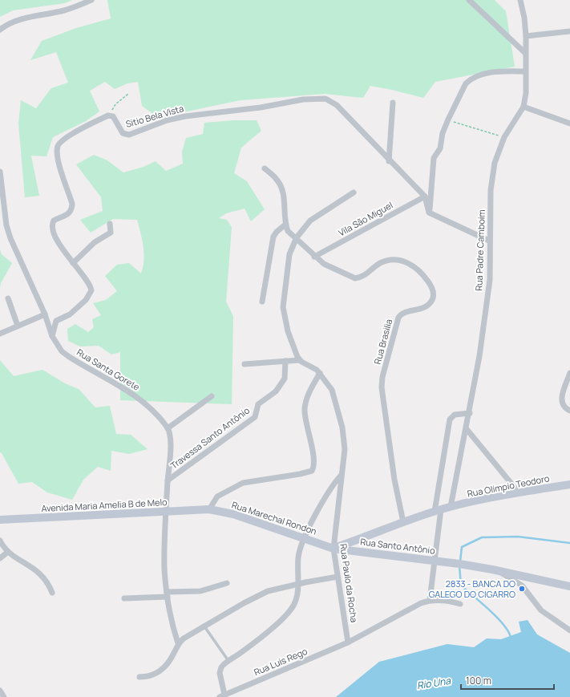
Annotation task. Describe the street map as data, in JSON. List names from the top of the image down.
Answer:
{
  "streets": {
    "street": [
      "Sitio Bela Vista",
      "Vila São Miguel",
      "Rua Padre Camboim",
      "Rua Brasilia",
      "Rua Santa Gorete",
      "Travessa Santo Antônio",
      "Rua Olimpio Teodoro",
      "Avenida Maria Amelia B de Melo",
      "Rua Marechal Rondon",
      "Rua Santo Antônio",
      "Rua Paulo da Rocha",
      "Rua Luis Rego"
    ]
  },
  "crossings": [
    ["Sitio Bela Vista", "Vila São Miguel"],
    ["Vila São Miguel", "Rua Brasilia"],
    ["Rua Padre Camboim", "Rua Olimpio Teodoro"],
    ["Rua Brasilia", "Rua Olimpio Teodoro"],
    ["Rua Olimpio Teodoro", "Rua Marechal Rondon"],
    ["Rua Olimpio Teodoro", "Rua Santo Antônio"],
    ["Rua Olimpio Teodoro", "Rua Paulo da Rocha"],
    ["Avenida Maria Amelia B de Melo", "Rua Marechal Rondon"],
    ["Rua Marechal Rondon", "Rua Santo Antônio"],
    ["Rua Marechal Rondon", "Rua Paulo da Rocha"],
    ["Rua Santo Antônio", "Rua Paulo da Rocha"],
    ["Rua Paulo da Rocha", "Rua Luis Rego"]
  ],
  "water": ["Rio Una"],
  "places": ["2833 - BANCA DO GALEGO DO CIGARRO"],
  "scale_bar": "100 m"
}
